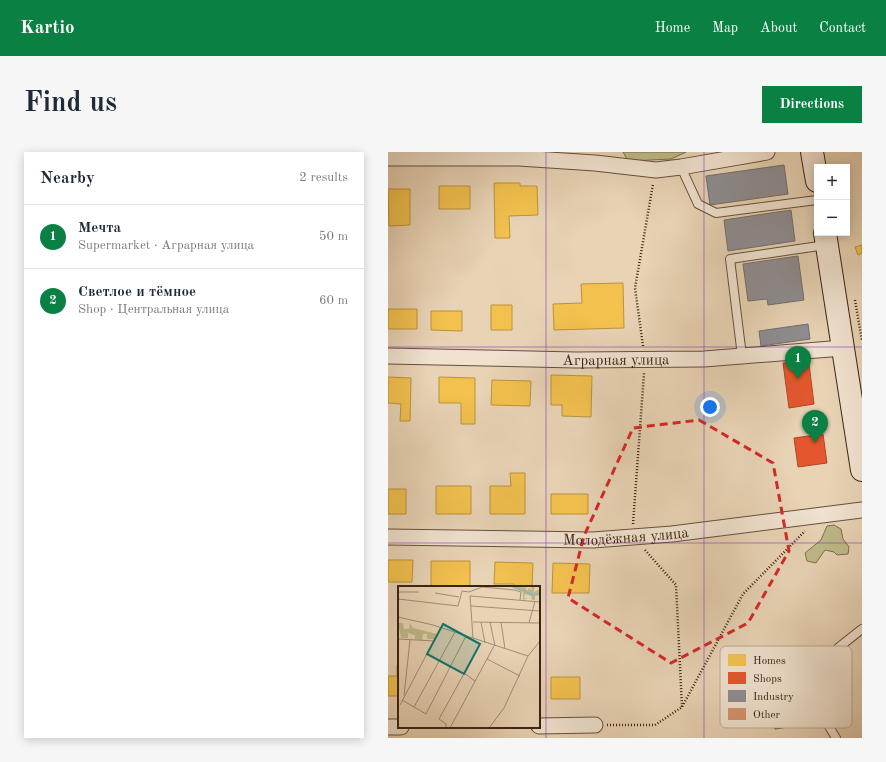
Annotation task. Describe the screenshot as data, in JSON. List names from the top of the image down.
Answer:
{
  "streets": {
    "street": ["Аграрная улица", "Молодёжная улица"]
  },
  "legend": [
    "Homes",
    "Shops",
    "Industry",
    "Other"
  ],
  "page": {
    "header": "Kartio",
    "nav": [
      "Home",
      "Map",
      "About",
      "Contact"
    ],
    "buttons": "Directions",
    "title": "Find us",
    "heading": ["Nearby", "2 results"],
    "map_buttons": ["+", "−"],
    "list": [
      {
        "mark": "1",
        "name": "Мечта",
        "note": "Supermarket · Аграрная улица",
        "value": "50 m"
      },
      {
        "mark": "2",
        "name": "Светлое и тёмное",
        "note": "Shop · Центральная улица",
        "value": "60 m"
      }
    ],
    "pins": ["1", "2"]
  }
}
